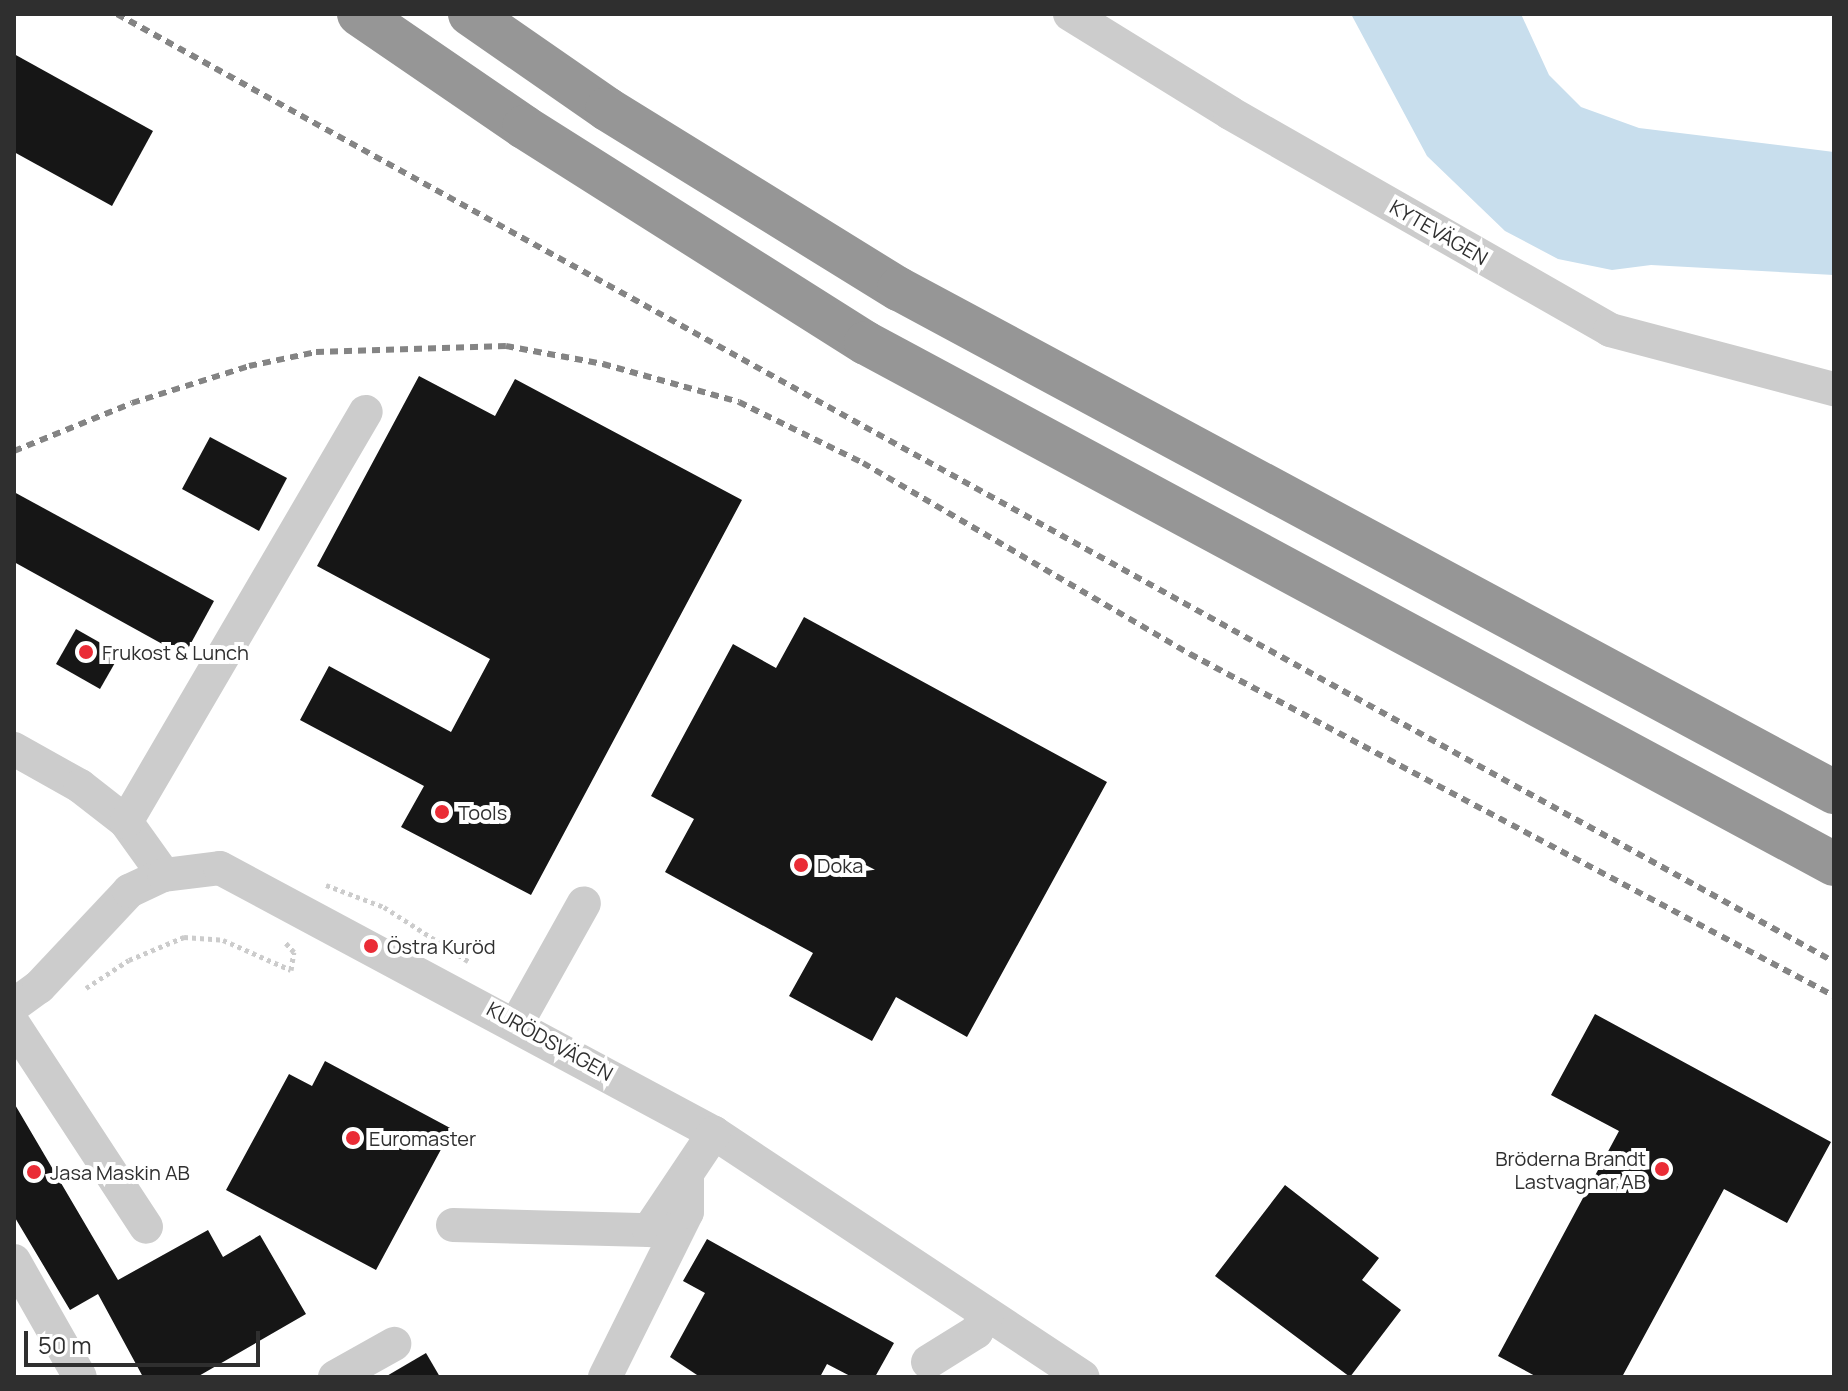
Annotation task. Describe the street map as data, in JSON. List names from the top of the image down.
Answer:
{
  "streets": {
    "street": ["KYTEVÄGEN", "KURÖDSVÄGEN"]
  },
  "places": [
    "Frukost & Lunch",
    "Tools",
    "Doka",
    "Östra Kuröd",
    "Euromaster",
    "Bröderna Brandt Lastvagnar AB",
    "Jasa Maskin AB"
  ],
  "scale_bar": "50 m"
}
